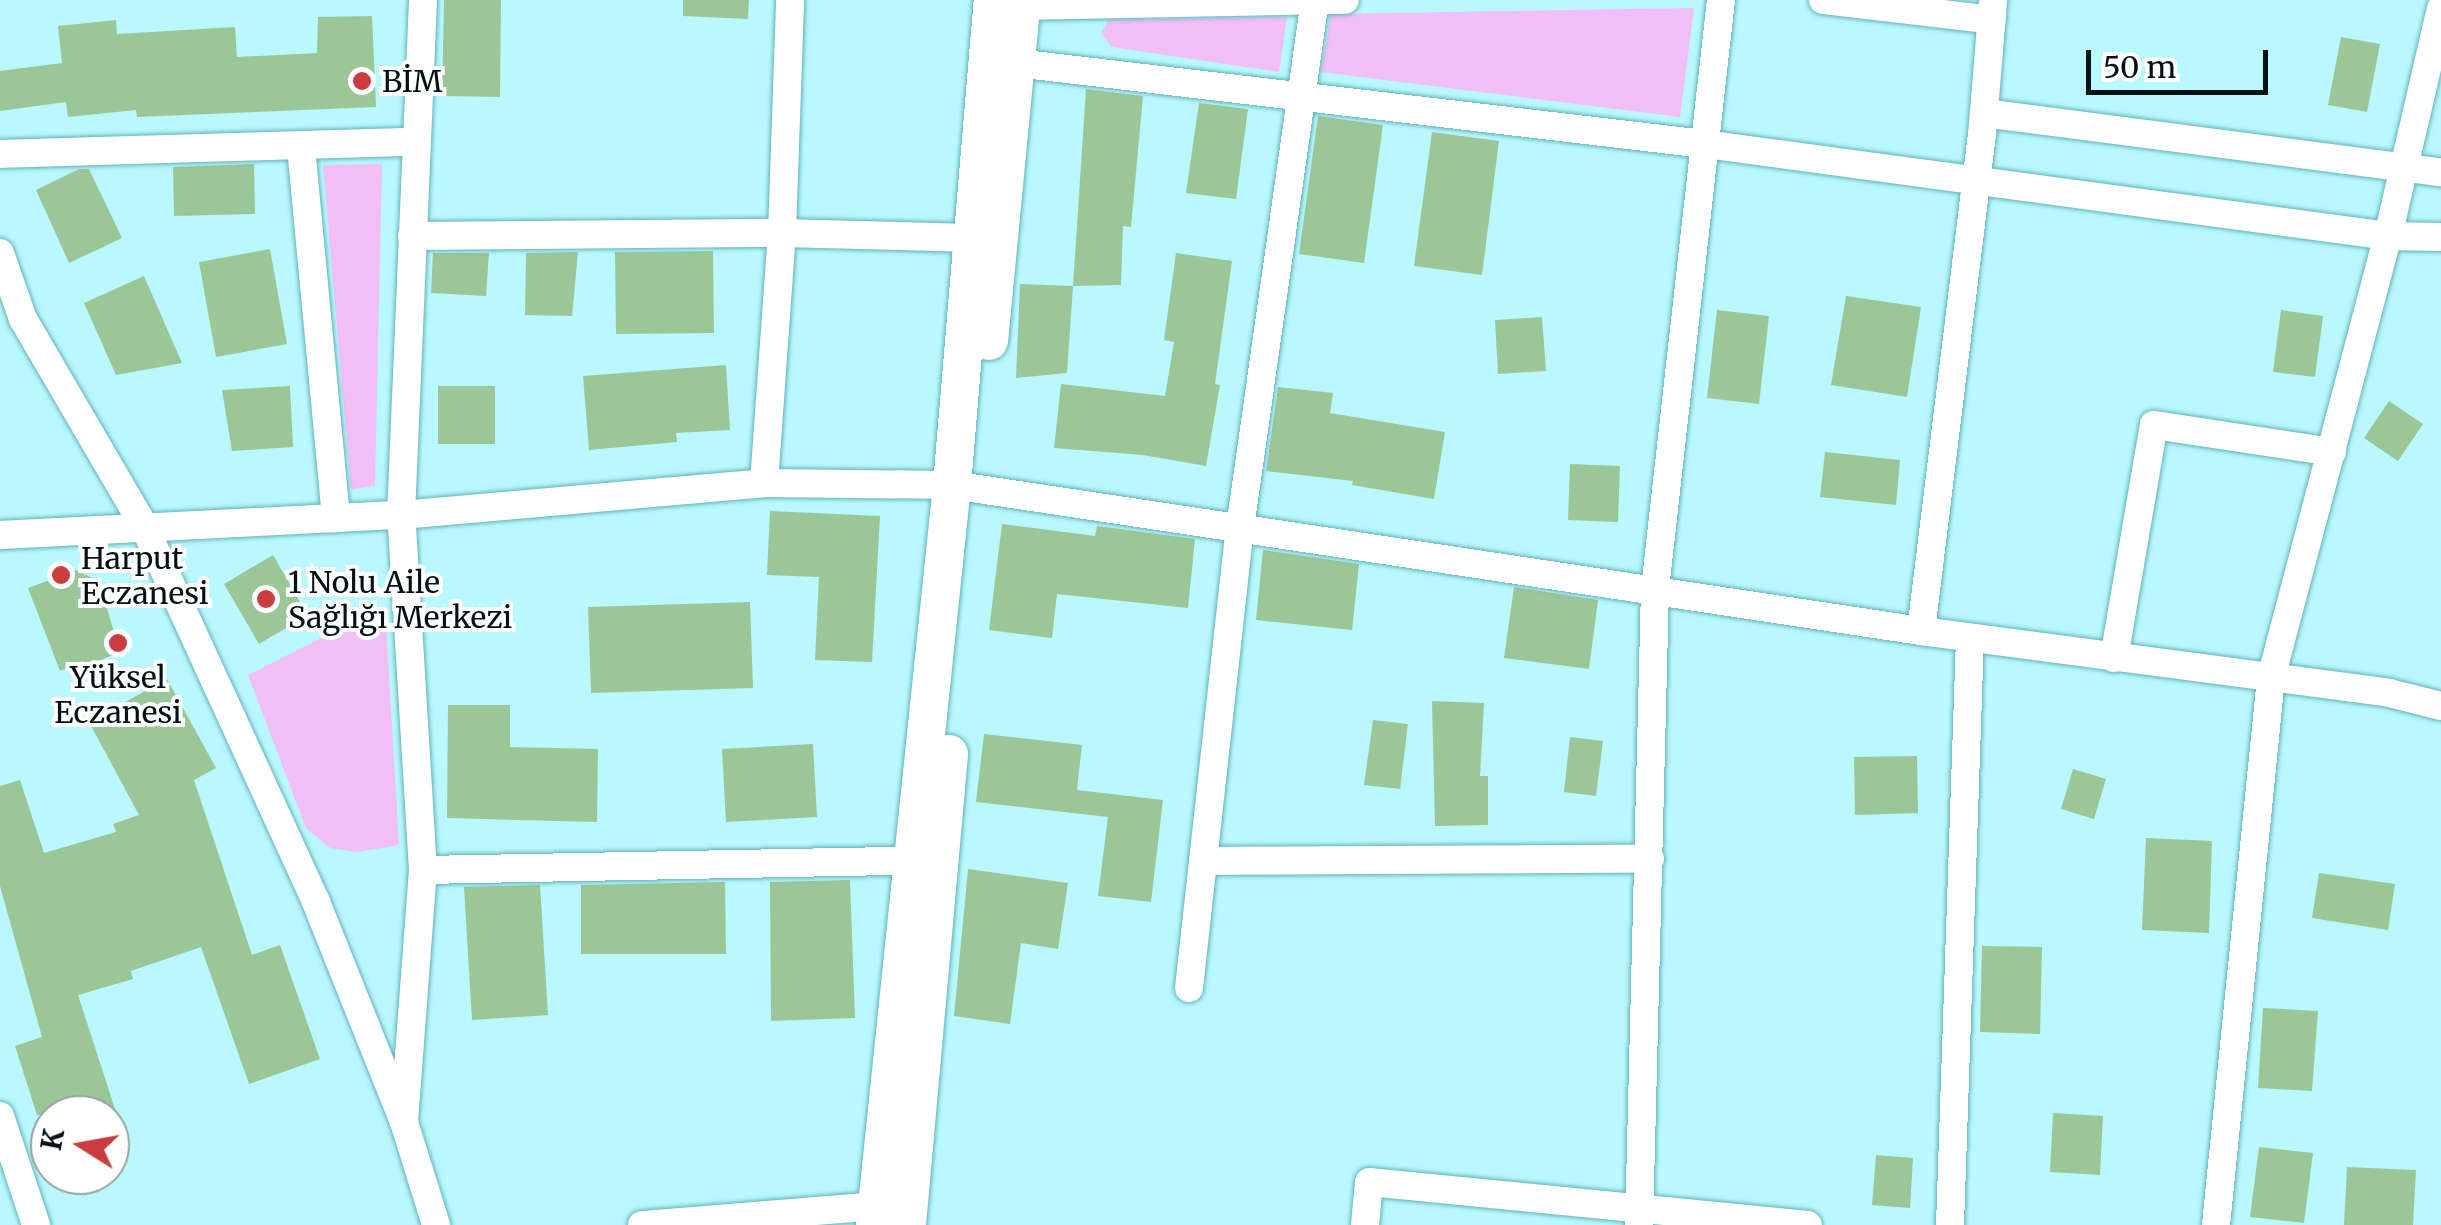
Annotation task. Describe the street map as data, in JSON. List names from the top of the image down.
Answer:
{
  "places": [
    "BİM",
    "Harput Eczanesi",
    "1 Nolu Aile Sağlığı Merkezi",
    "Yüksel Eczanesi"
  ],
  "scale_bar": "50 m",
  "north": "left"
}
